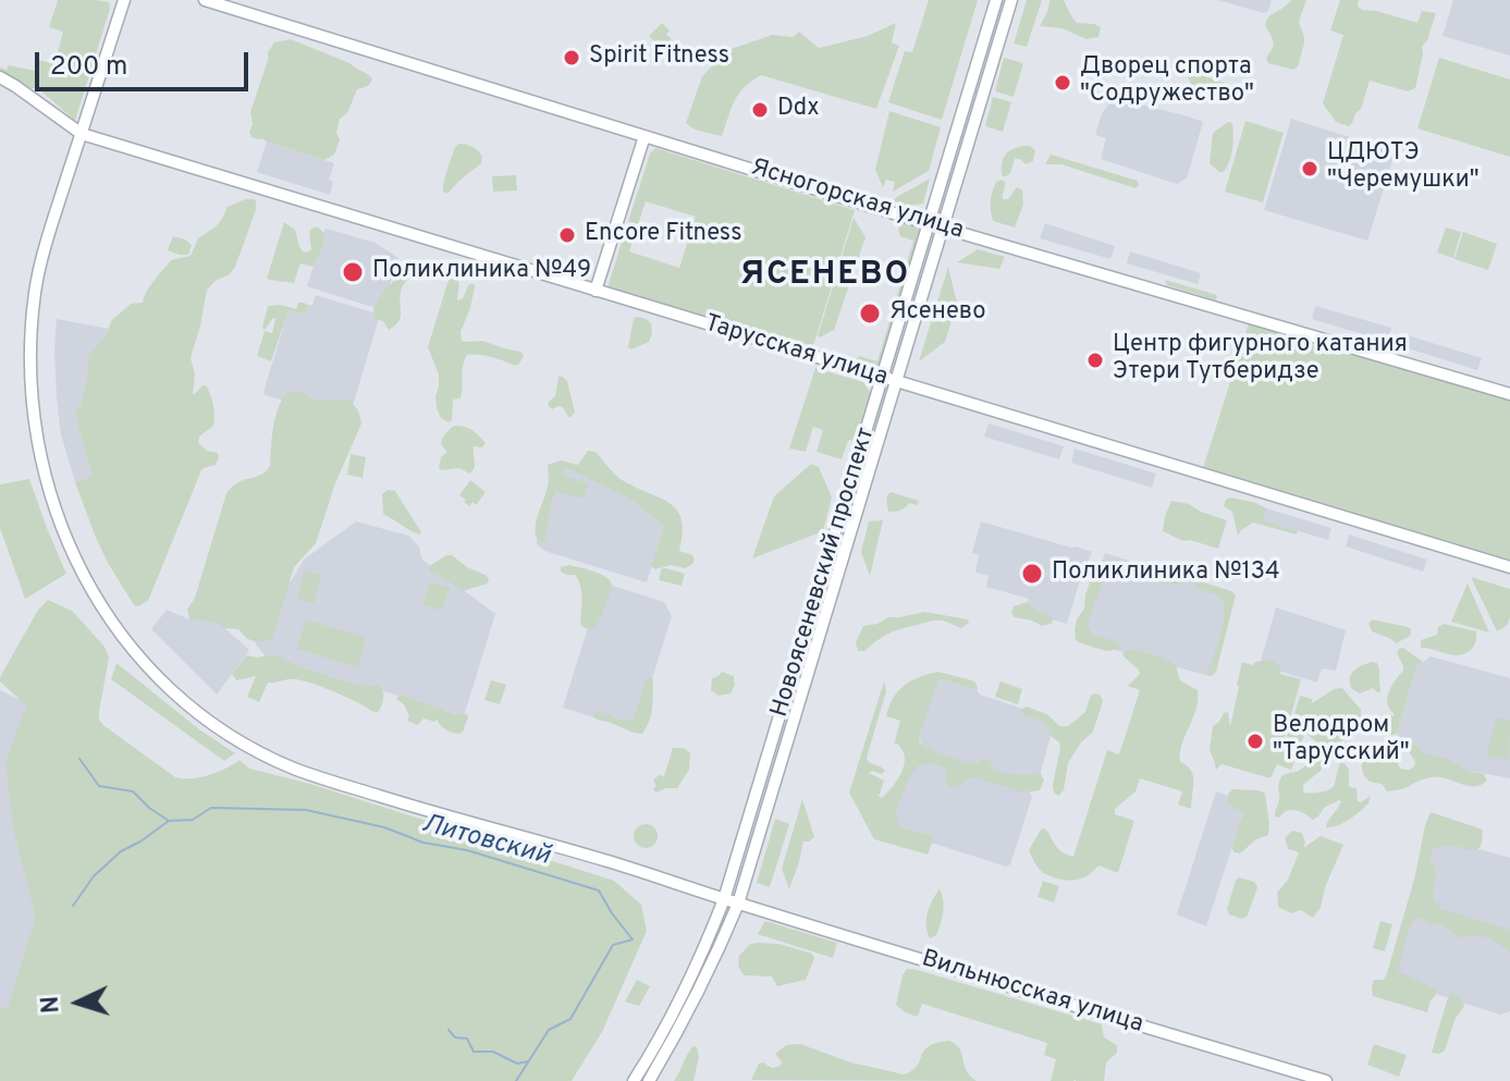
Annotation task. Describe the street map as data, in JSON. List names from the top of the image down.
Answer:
{
  "streets": {
    "main road": [
      "Ясногорская улица",
      "Тарусская улица",
      "Новоясеневский проспект",
      "Вильнюсская улица"
    ]
  },
  "crossings": [
    ["Ясногорская улица", "Новоясеневский проспект"],
    ["Тарусская улица", "Новоясеневский проспект"],
    ["Тарусская улица", "Вильнюсская улица"],
    ["Новоясеневский проспект", "Вильнюсская улица"]
  ],
  "districts": ["ЯСЕНЕВО"],
  "water": ["Литовский"],
  "places": [
    "Spirit Fitness",
    "Дворец спорта \"Содружество\"",
    "Ddx",
    "ЦДЮТЭ \"Черемушки\"",
    "Encore Fitness",
    "Поликлиника №49",
    "Ясенево",
    "Центр фигурного катания Этери Тутберидзе",
    "Поликлиника №134",
    "Велодром \"Тарусский\""
  ],
  "scale_bar": "200 m",
  "north": "left"
}
